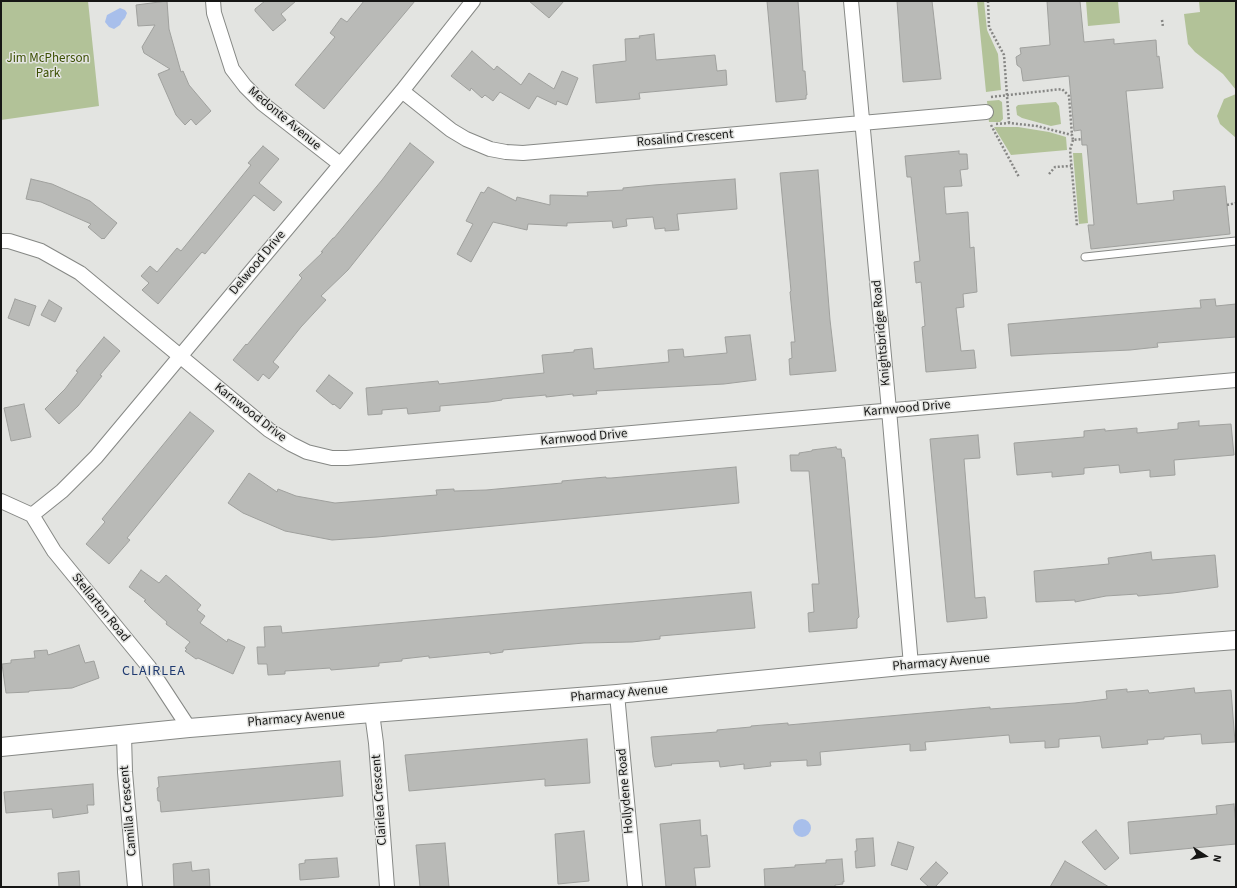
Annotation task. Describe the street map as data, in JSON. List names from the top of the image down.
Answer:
{
  "streets": {
    "street": [
      "Medonte Avenue",
      "Rosalind Crescent",
      "Delwood Drive",
      "Knightsbridge Road",
      "Karnwood Drive",
      "Stellarton Road",
      "Pharmacy Avenue",
      "Hollydene Road",
      "Clairlea Crescent",
      "Camilla Crescent"
    ]
  },
  "crossings": [
    ["Medonte Avenue", "Delwood Drive"],
    ["Rosalind Crescent", "Delwood Drive"],
    ["Rosalind Crescent", "Knightsbridge Road"],
    ["Delwood Drive", "Karnwood Drive"],
    ["Delwood Drive", "Stellarton Road"],
    ["Knightsbridge Road", "Karnwood Drive"],
    ["Knightsbridge Road", "Pharmacy Avenue"],
    ["Stellarton Road", "Pharmacy Avenue"],
    ["Pharmacy Avenue", "Hollydene Road"],
    ["Pharmacy Avenue", "Clairlea Crescent"],
    ["Pharmacy Avenue", "Camilla Crescent"]
  ],
  "districts": ["CLAIRLEA"],
  "parks": ["Jim McPherson Park"],
  "north": "right"
}
